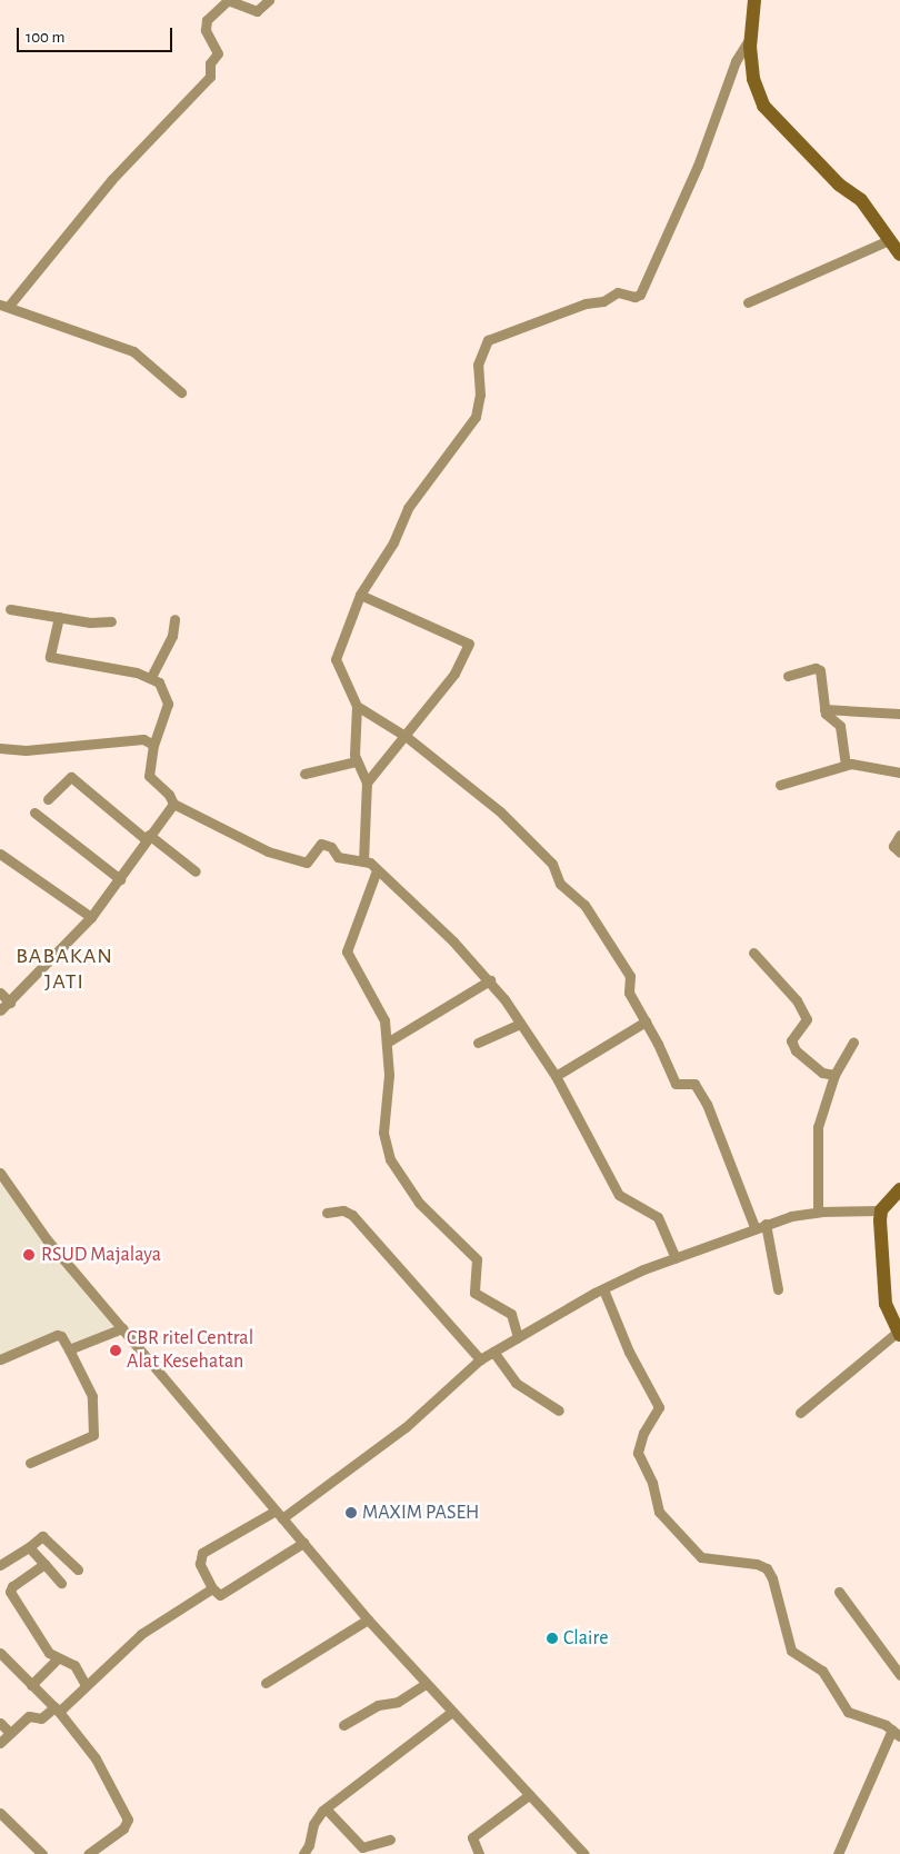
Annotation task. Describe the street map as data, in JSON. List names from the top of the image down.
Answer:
{
  "districts": ["BABAKAN JATI"],
  "places": [
    "RSUD Majalaya",
    "CBR ritel Central Alat Kesehatan",
    "MAXIM PASEH",
    "Claire"
  ],
  "scale_bar": "100 m"
}
